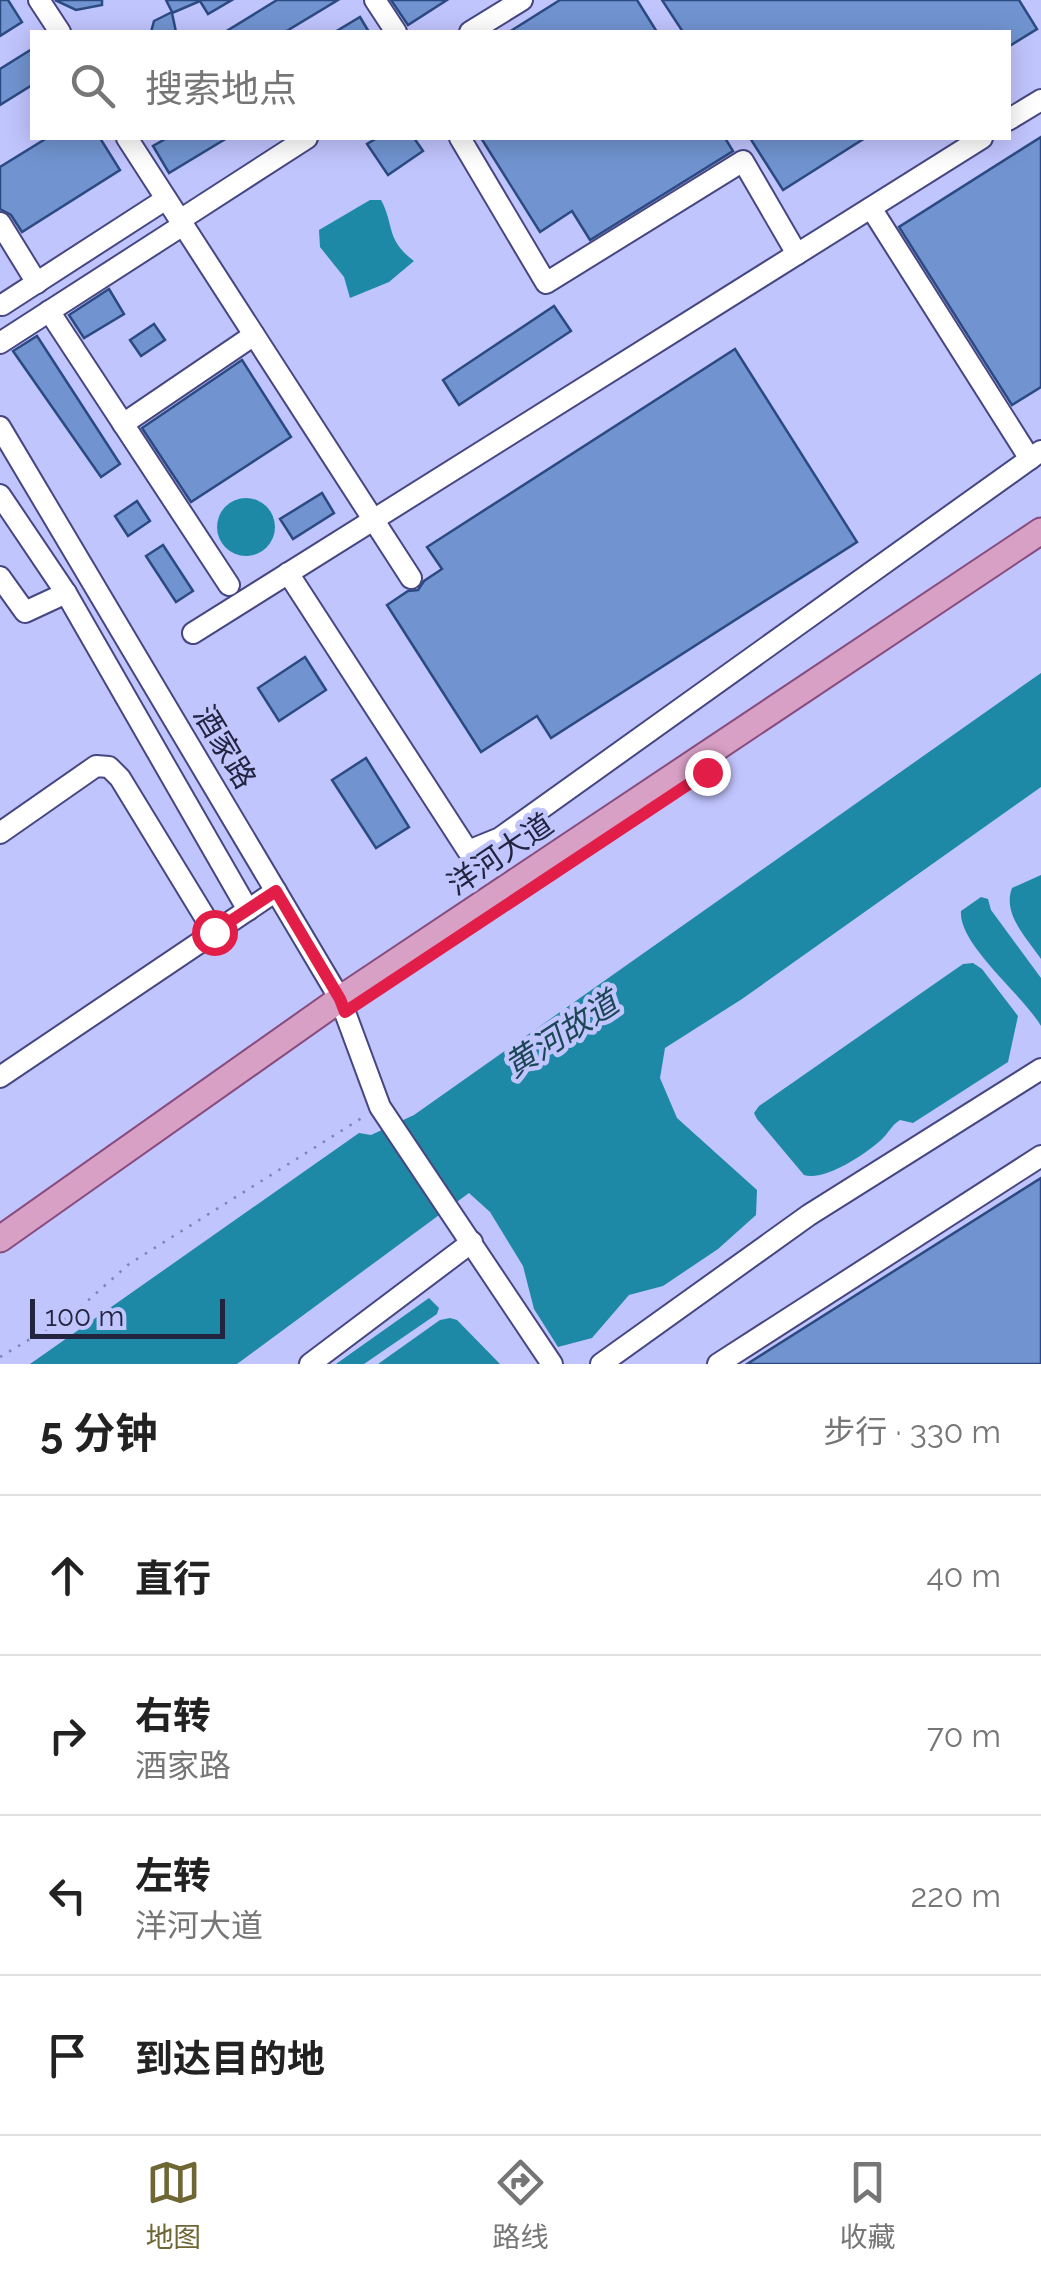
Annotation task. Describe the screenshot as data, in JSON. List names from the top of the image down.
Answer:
{
  "streets": {
    "main road": ["洋河大道"],
    "street": ["酒家路"]
  },
  "crossings": [
    ["酒家路", "洋河大道"]
  ],
  "water": ["黄河故道"],
  "scale_bar": "100 m",
  "page": {
    "search": "搜索地点",
    "scale": "100 m",
    "heading": ["5 分钟", "步行 · 330 m"],
    "list": [
      ["直行", "40 m"],
      ["右转", "酒家路", "70 m"],
      ["左转", "洋河大道", "220 m"],
      "到达目的地"
    ],
    "nav": ["地图", "路线", "收藏"]
  }
}
